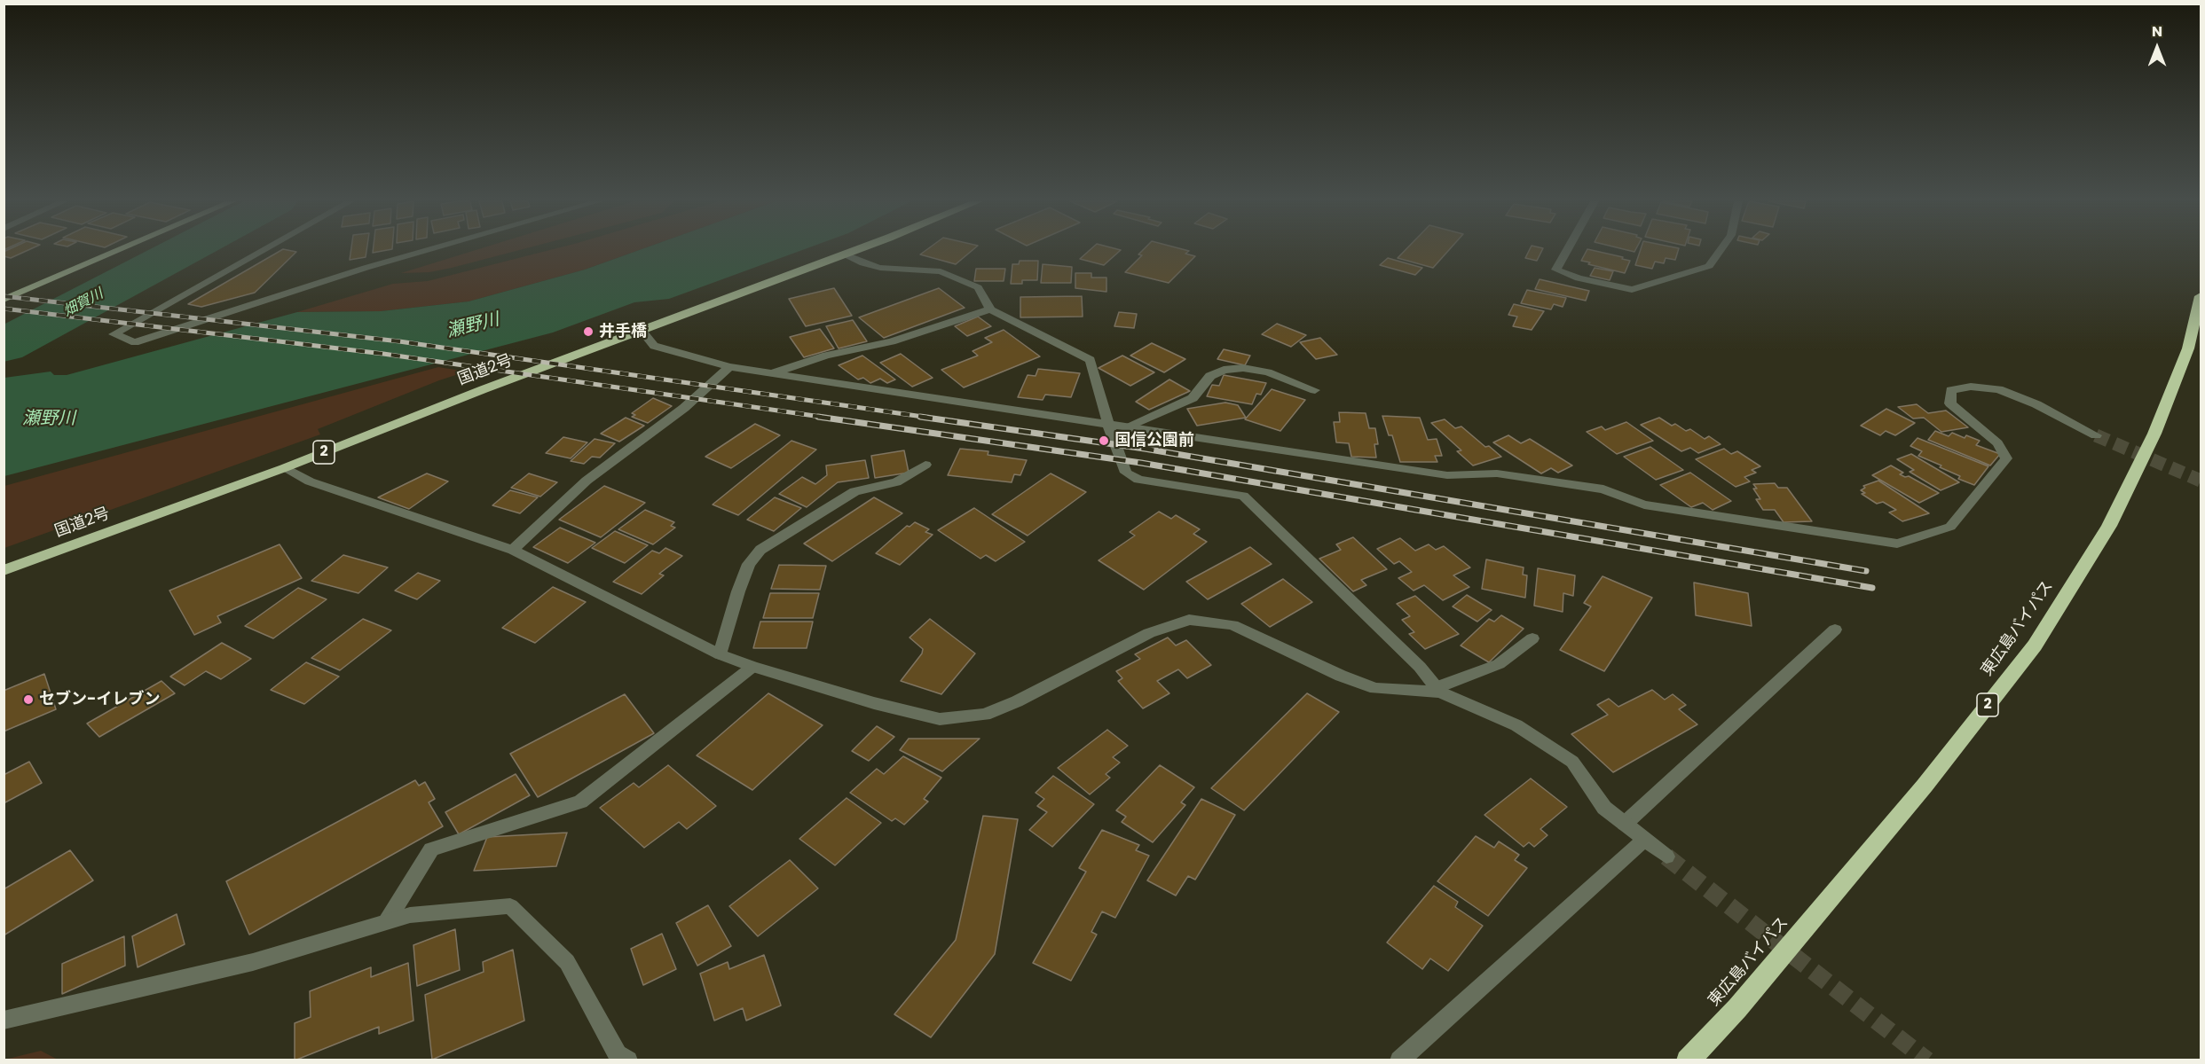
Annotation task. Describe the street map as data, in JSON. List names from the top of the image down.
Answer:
{
  "streets": {
    "highway": ["国道2号", "2", "東広島バイパス"]
  },
  "water": ["畑賀川", "瀬野川"],
  "places": ["井手橋", "国信公園前", "セブン-イレブン"],
  "north": "top"
}
